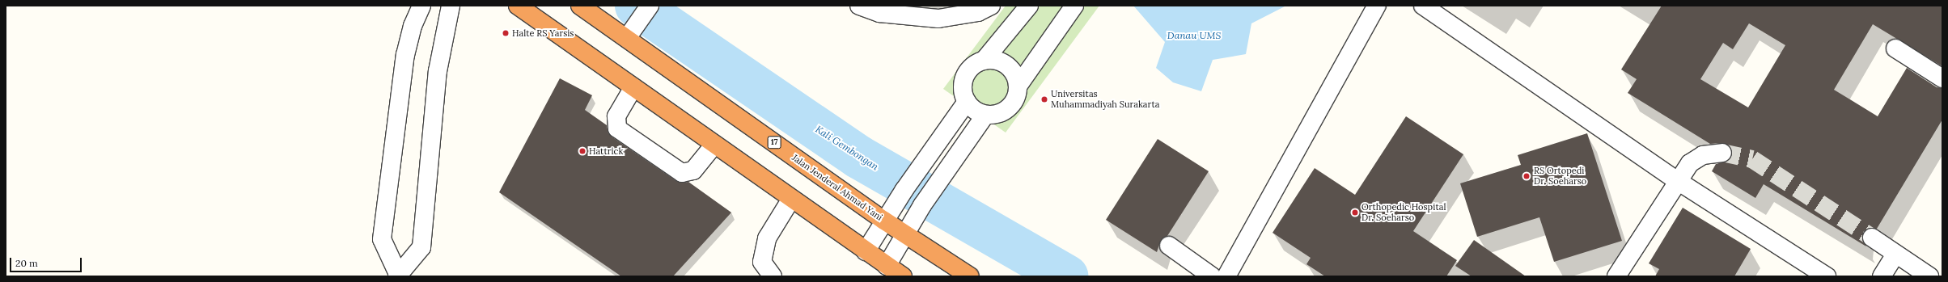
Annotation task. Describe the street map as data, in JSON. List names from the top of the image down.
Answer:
{
  "streets": {
    "highway": ["17", "Jalan Jenderal Ahmad Yani"]
  },
  "water": ["Danau UMS", "Kali Gembongan"],
  "places": [
    "Halte RS Yarsis",
    "Universitas Muhammadiyah Surakarta",
    "Hattrick",
    "RS Ortopedi Dr. Soeharso",
    "Orthopedic Hospital Dr. Soeharso"
  ],
  "scale_bar": "20 m"
}
